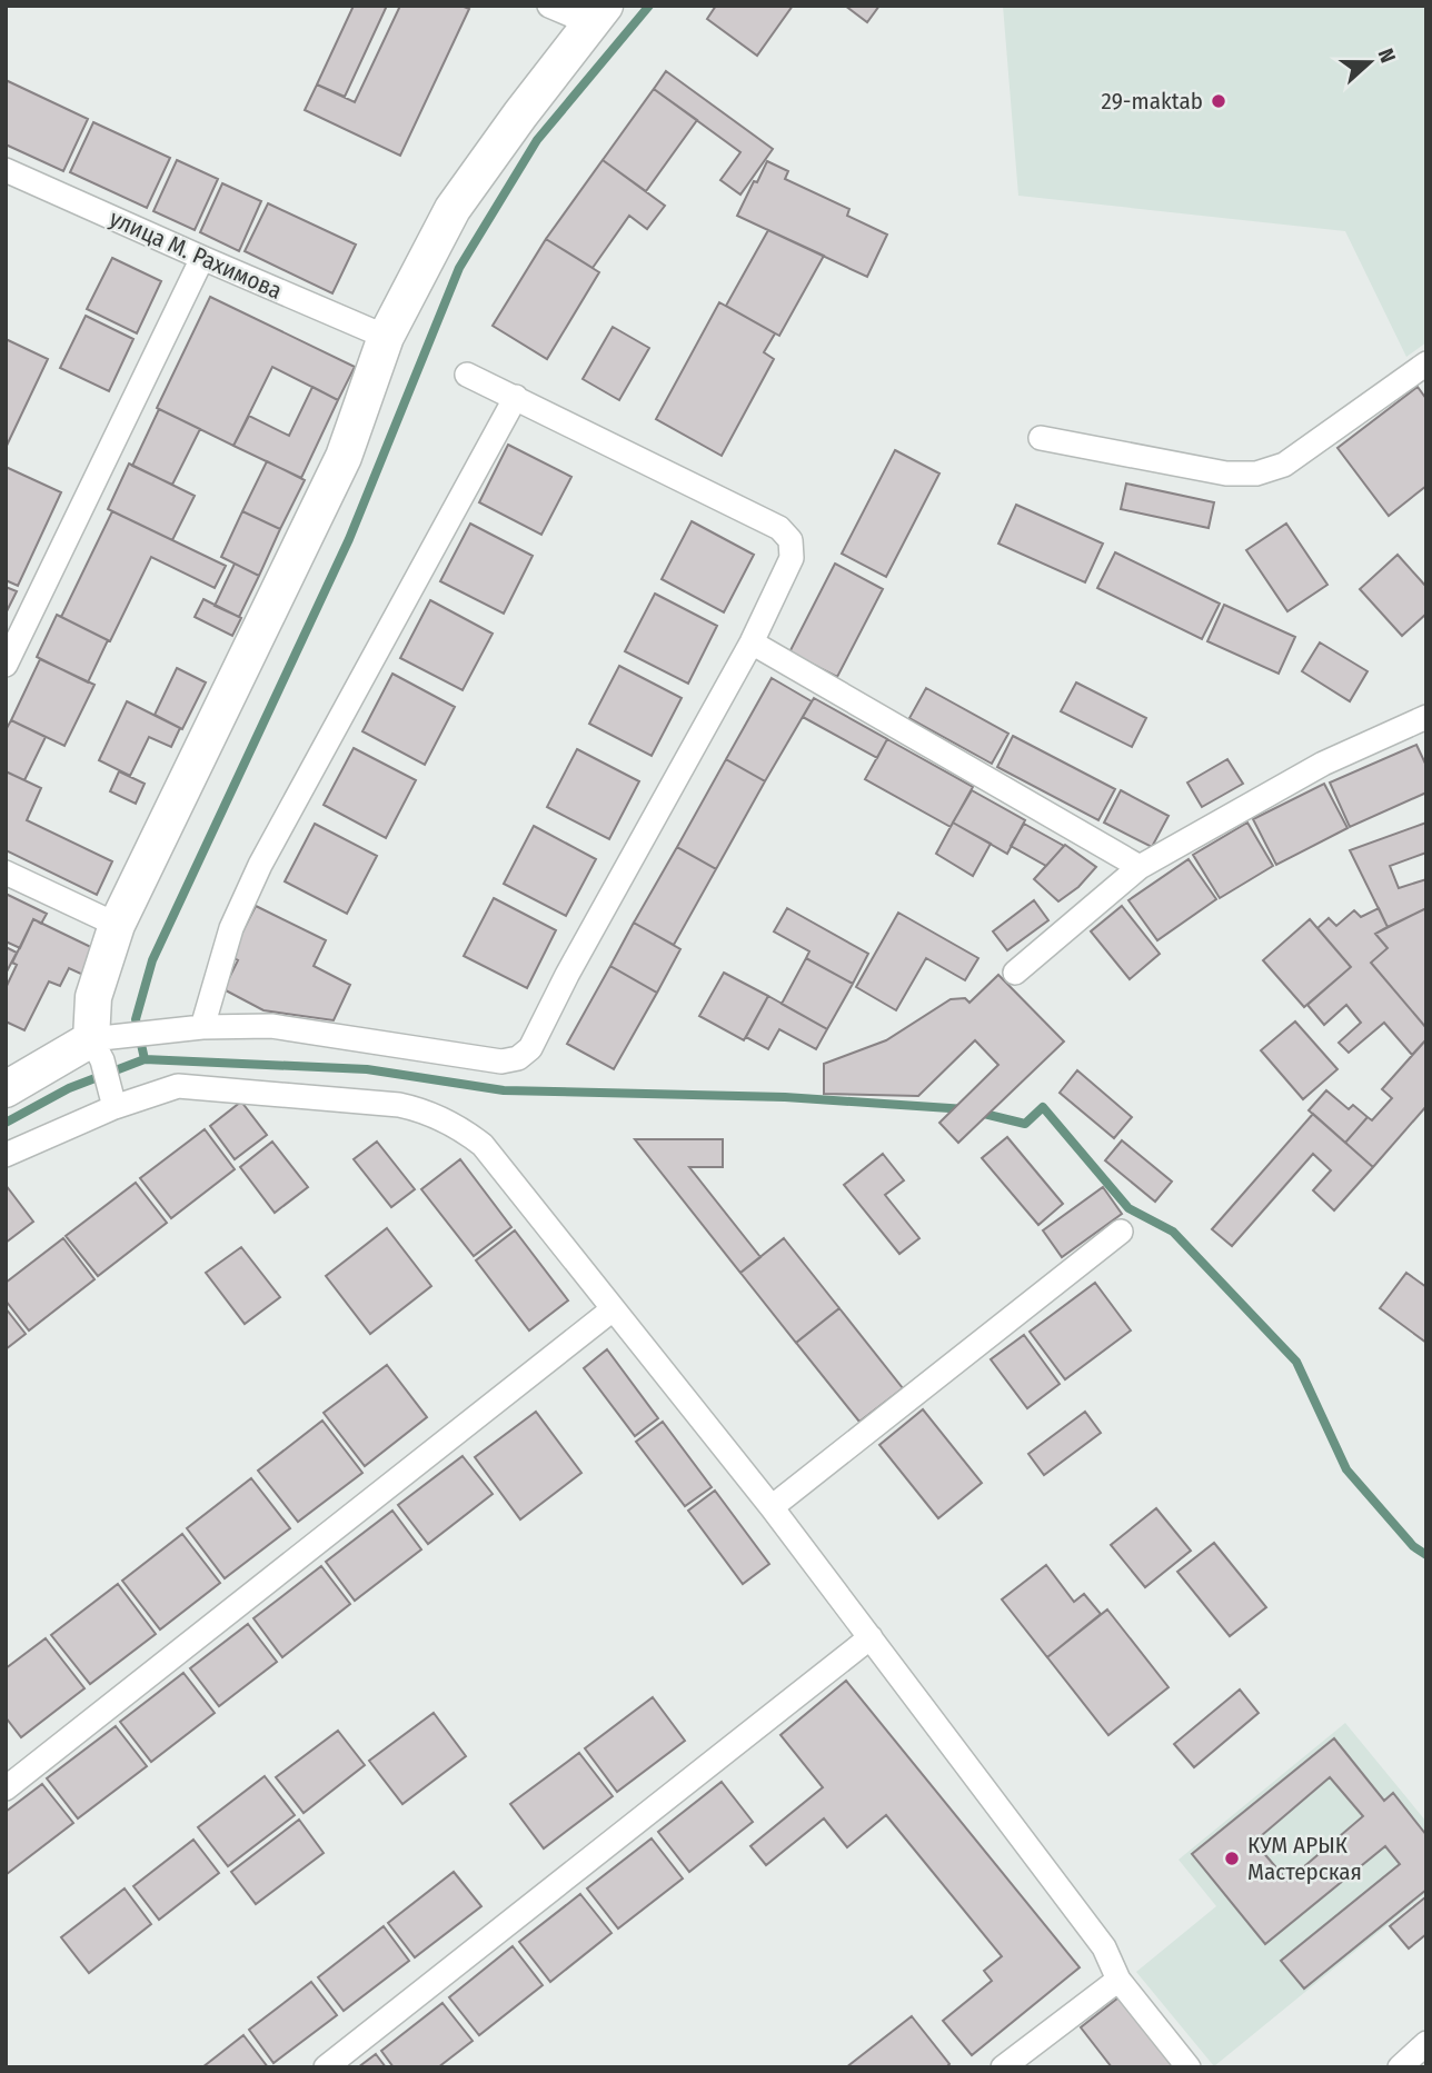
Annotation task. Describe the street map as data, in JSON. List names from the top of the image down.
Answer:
{
  "streets": {
    "street": ["улица М. Рахимова"]
  },
  "places": ["29-maktab", "КУМ АРЫК Мастерская"],
  "north": "right"
}
